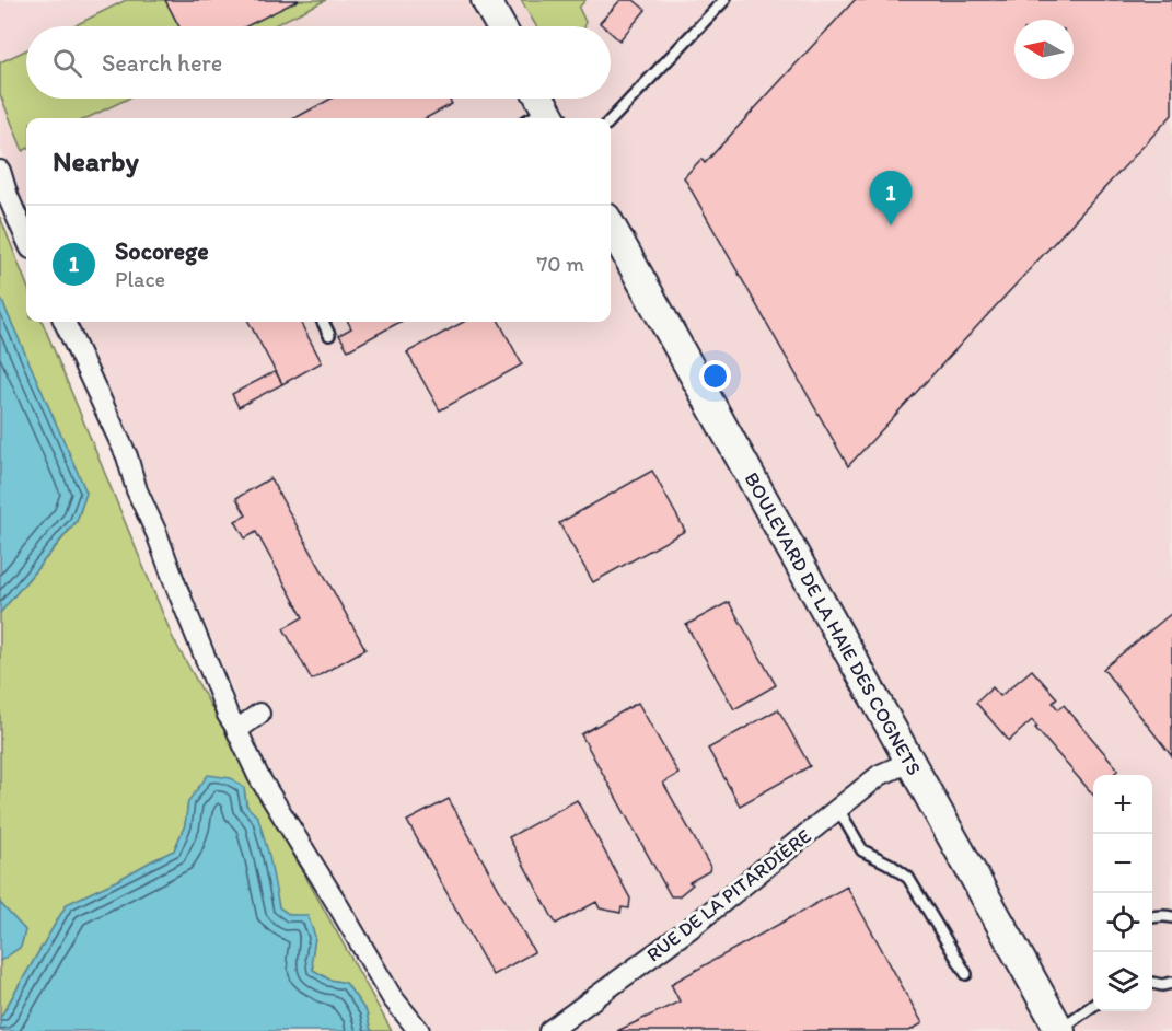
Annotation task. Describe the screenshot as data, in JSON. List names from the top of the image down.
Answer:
{
  "streets": {
    "main road": ["BOULEVARD DE LA HAIE DES COGNETS"],
    "street": ["RUE DE LA PITARDIÈRE"]
  },
  "crossings": [
    ["BOULEVARD DE LA HAIE DES COGNETS", "RUE DE LA PITARDIÈRE"]
  ],
  "north": "left",
  "page": {
    "search": "Search here",
    "heading": "Nearby",
    "pins": "1",
    "list": [
      {
        "mark": "1",
        "name": "Socorege",
        "note": "Place",
        "value": "70 m"
      }
    ],
    "map_buttons": ["+", "−"]
  }
}
